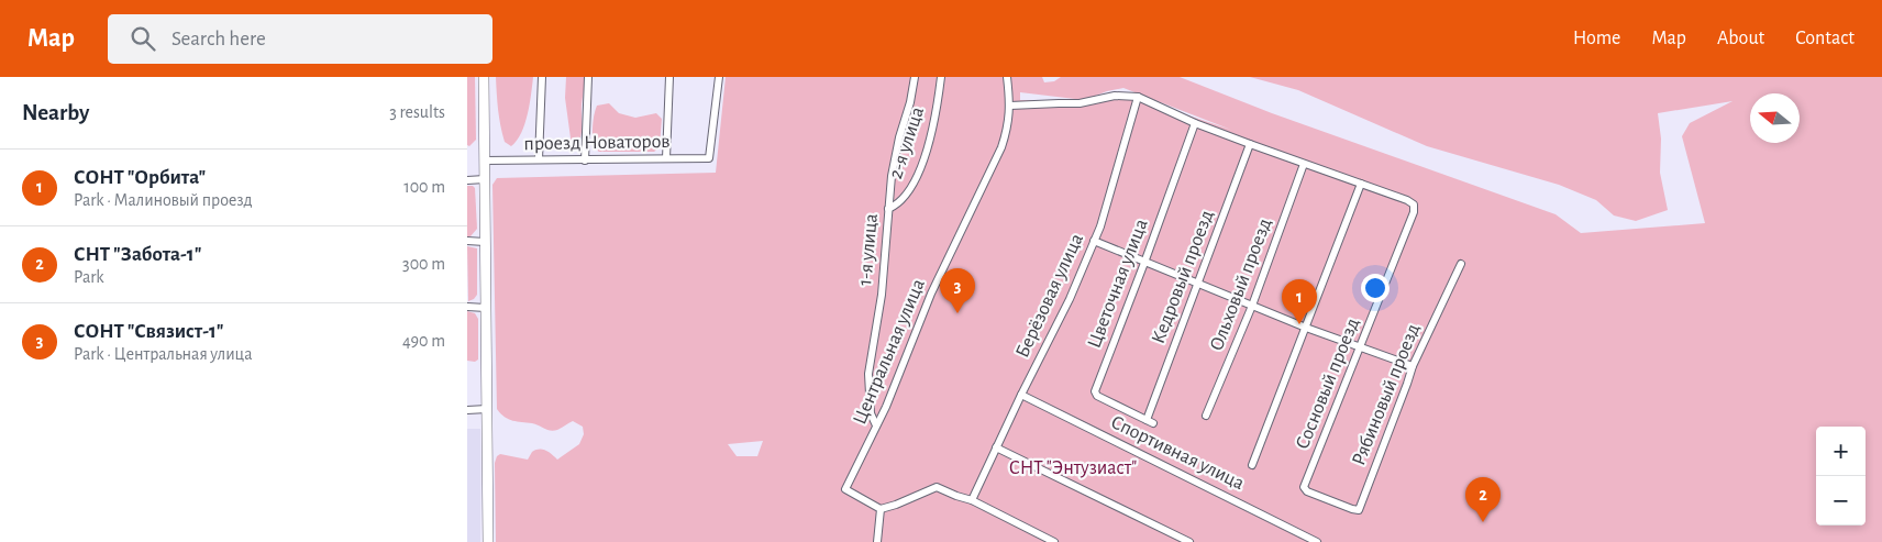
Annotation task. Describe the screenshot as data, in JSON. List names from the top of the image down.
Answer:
{
  "streets": {
    "street": [
      "проезд Новаторов",
      "2-я улица",
      "1-я улица",
      "Кедровый проезд",
      "Цветочная улица",
      "Ольховый проезд",
      "Берёзовая улица",
      "Центральная улица",
      "Сосновый проезд",
      "Рябиновый проезд",
      "Спортивная улица"
    ]
  },
  "crossings": [
    ["2-я улица", "1-я улица"],
    ["1-я улица", "Центральная улица"],
    ["Кедровый проезд", "Цветочная улица"],
    ["Берёзовая улица", "Спортивная улица"],
    ["Сосновый проезд", "Рябиновый проезд"]
  ],
  "parks": ["СНТ \"Энтузиаст\""],
  "north": "left",
  "page": {
    "header": "Map",
    "search": "Search here",
    "nav": [
      "Home",
      "Map",
      "About",
      "Contact"
    ],
    "heading": ["Nearby", "3 results"],
    "list": [
      {
        "mark": "1",
        "name": "СОНТ \"Орбита\"",
        "note": "Park · Малиновый проезд",
        "value": "100 m"
      },
      {
        "mark": "2",
        "name": "СНТ \"Забота-1\"",
        "note": "Park",
        "value": "300 m"
      },
      {
        "mark": "3",
        "name": "СОНТ \"Связист-1\"",
        "note": "Park · Центральная улица",
        "value": "490 m"
      }
    ],
    "pins": ["3", "1", "2"],
    "map_buttons": ["+", "−"]
  }
}
